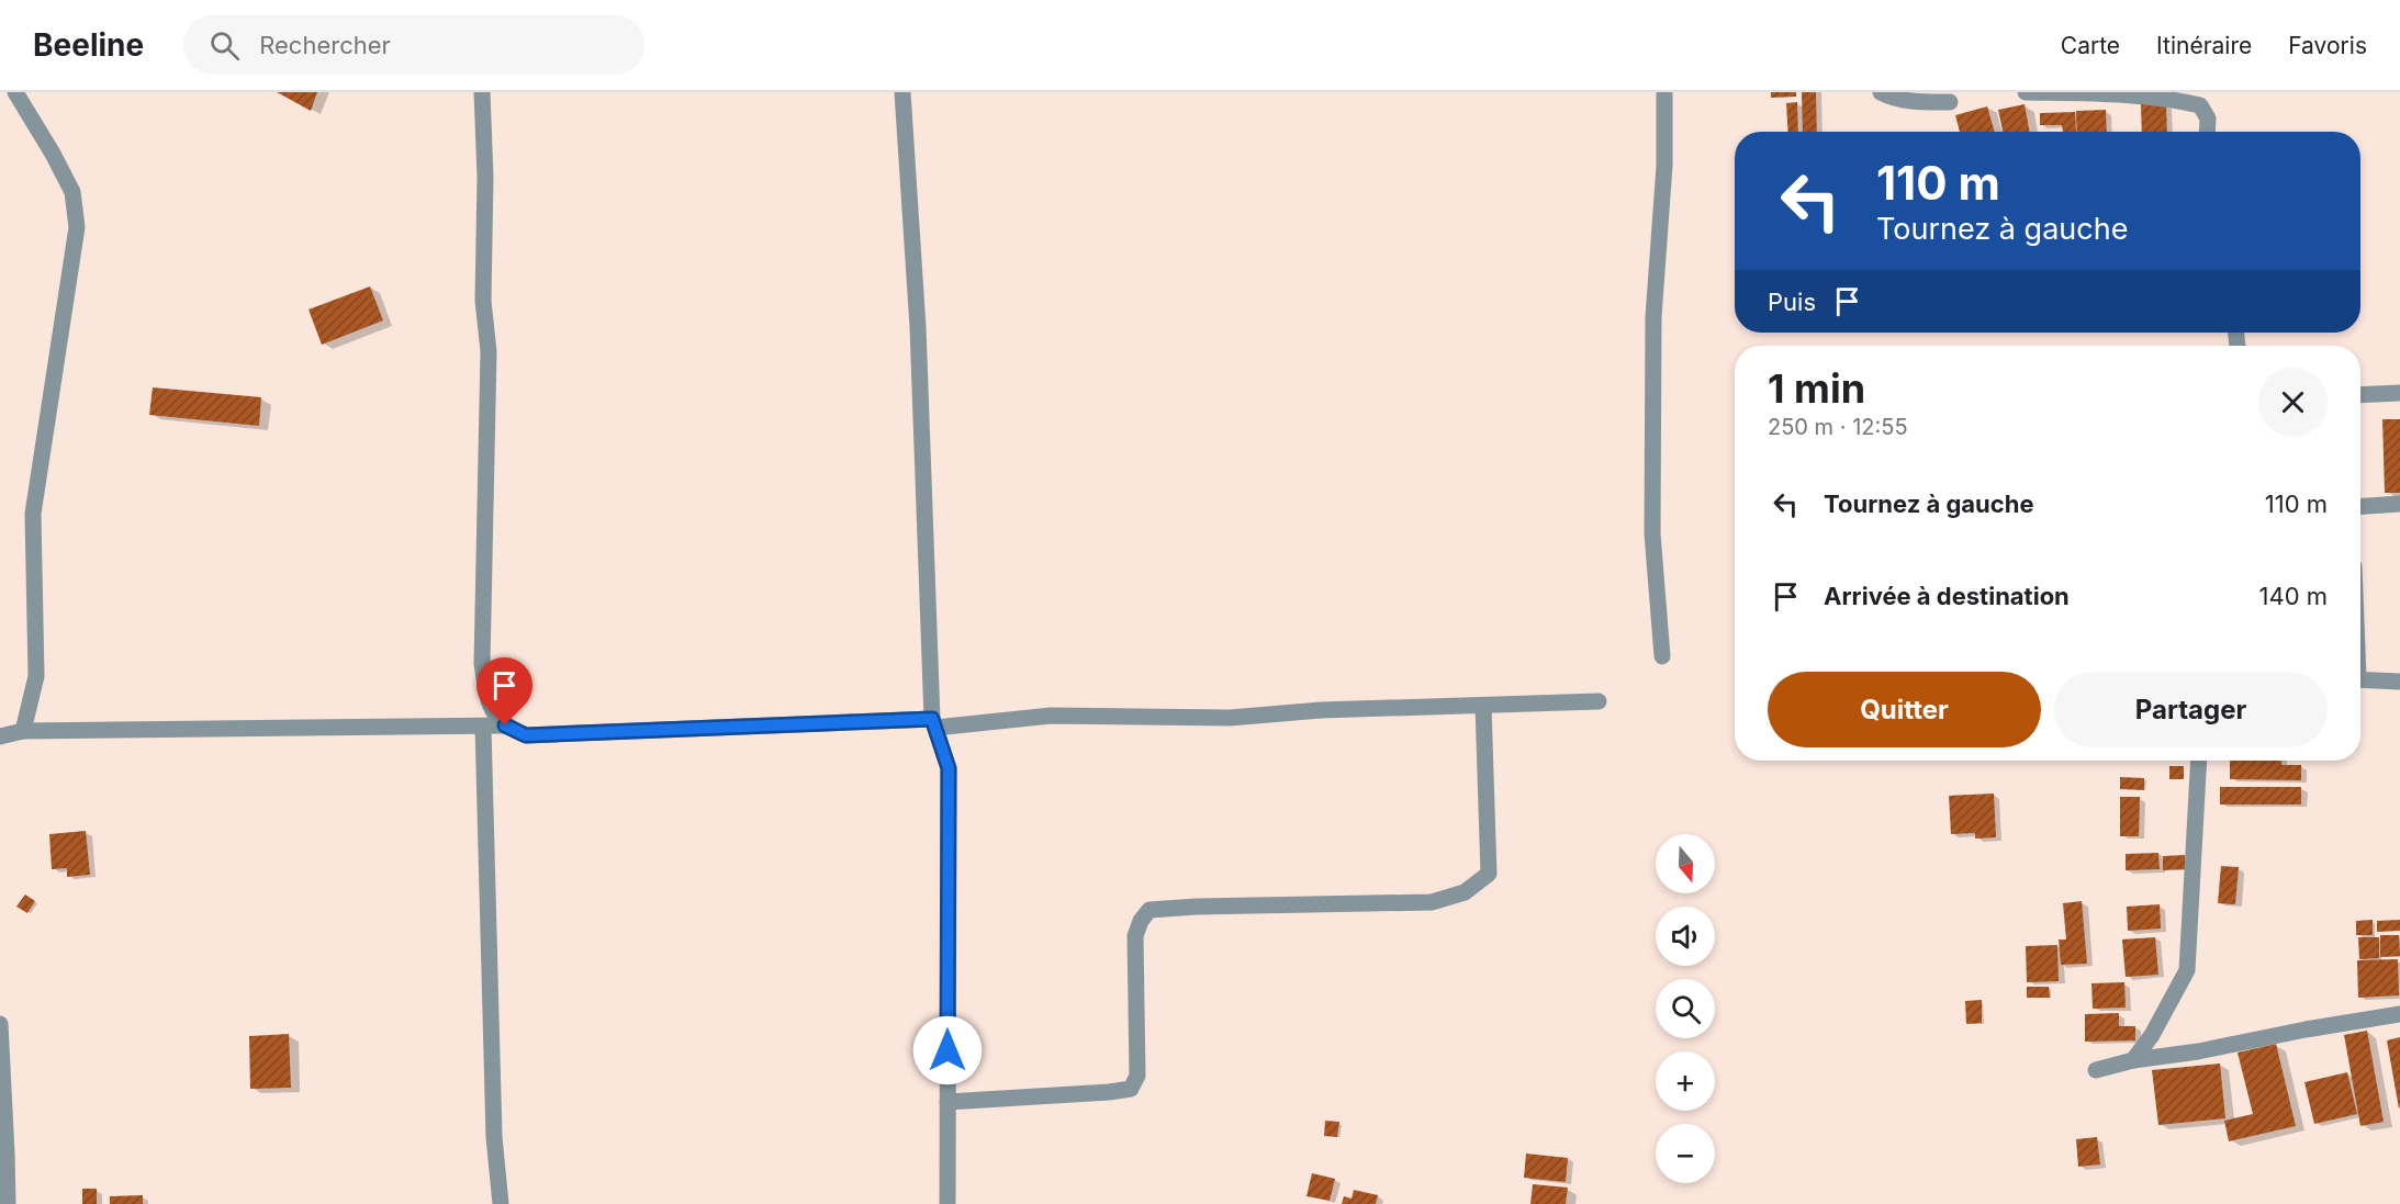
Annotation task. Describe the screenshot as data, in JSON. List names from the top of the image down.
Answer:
{
  "north": "bottom",
  "page": {
    "header": "Beeline",
    "search": "Rechercher",
    "nav": ["Carte", "Itinéraire", "Favoris"],
    "turn": ["110 m", "Tournez à gauche"],
    "then": "Puis",
    "heading": ["1 min", "250 m · 12:55"],
    "list": [
      {
        "name": "Tournez à gauche",
        "value": "110 m"
      },
      {
        "name": "Arrivée à destination",
        "value": "140 m"
      }
    ],
    "buttons": ["Quitter", "Partager"],
    "map_buttons": ["+", "−"]
  }
}
